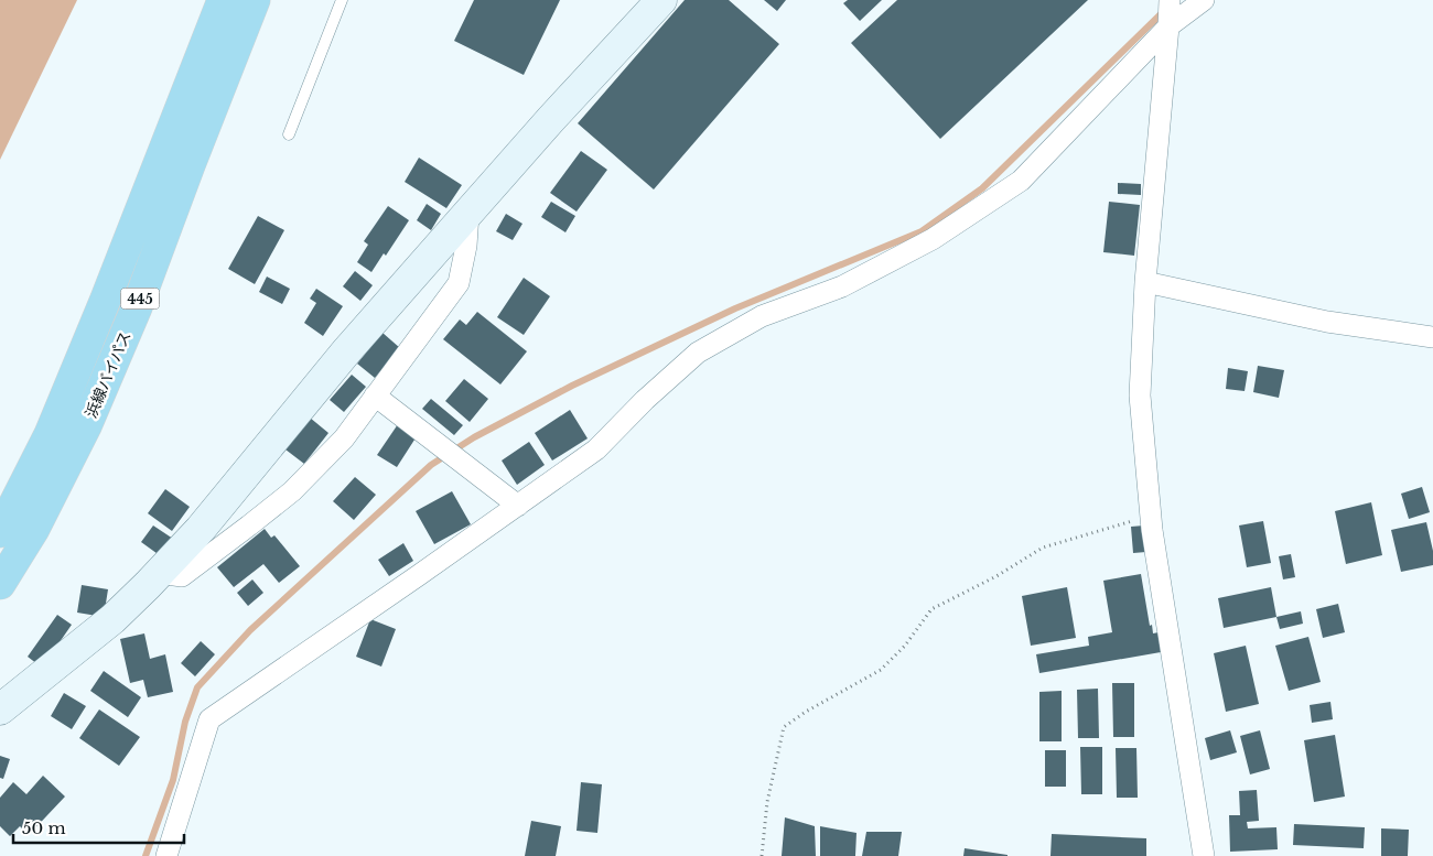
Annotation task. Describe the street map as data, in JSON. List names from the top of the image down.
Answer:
{
  "streets": {
    "highway": ["445", "浜線バイパス"]
  },
  "scale_bar": "50 m"
}
